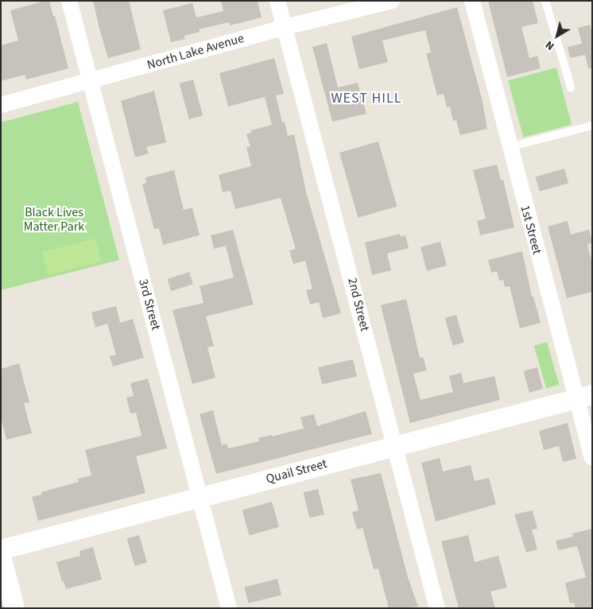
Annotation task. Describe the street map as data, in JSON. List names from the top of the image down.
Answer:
{
  "streets": {
    "street": [
      "North Lake Avenue",
      "1st Street",
      "3rd Street",
      "2nd Street",
      "Quail Street"
    ]
  },
  "crossings": [
    ["North Lake Avenue", "3rd Street"],
    ["North Lake Avenue", "2nd Street"],
    ["1st Street", "Quail Street"],
    ["3rd Street", "Quail Street"],
    ["2nd Street", "Quail Street"]
  ],
  "districts": ["WEST HILL"],
  "parks": ["Black Lives Matter Park"],
  "north": "bottom left"
}
